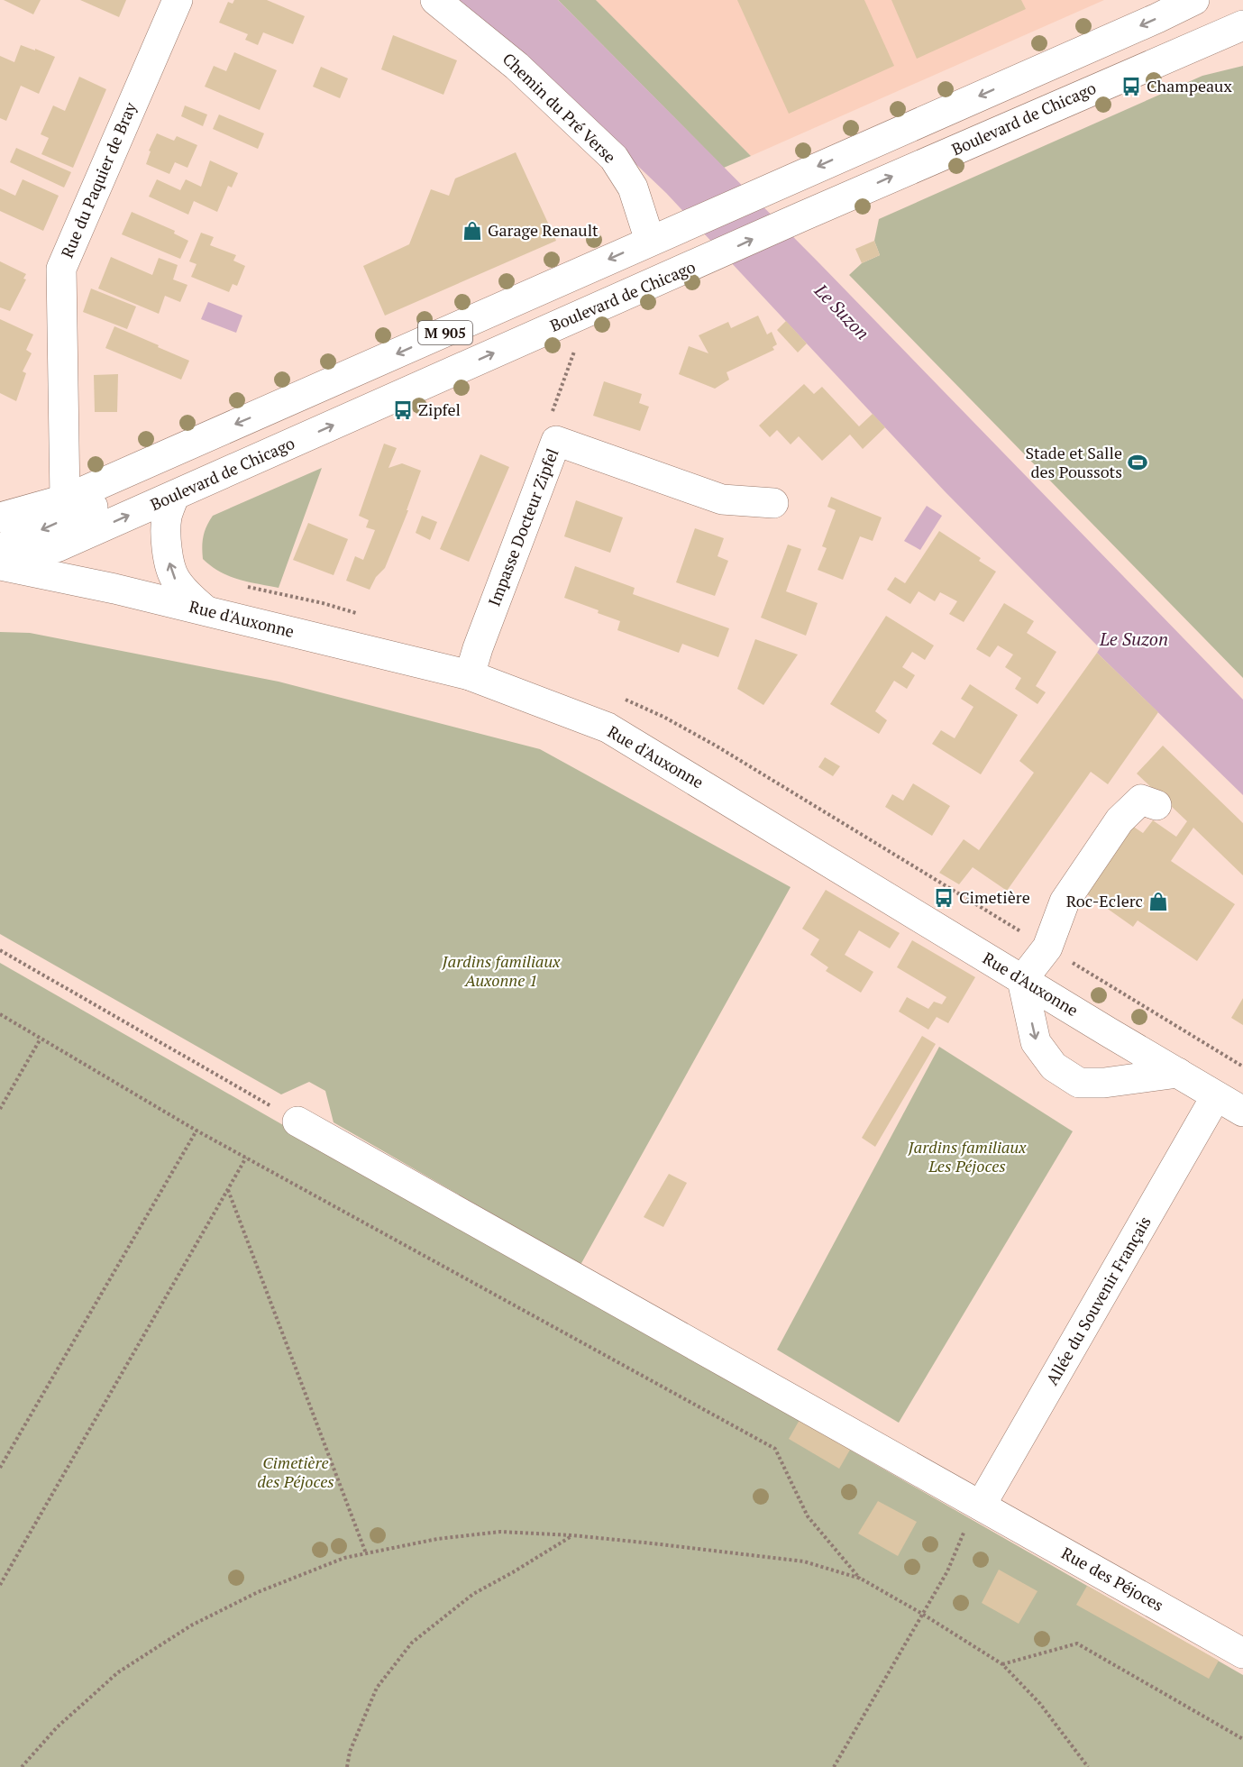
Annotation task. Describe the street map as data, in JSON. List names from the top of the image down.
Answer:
{
  "streets": {
    "main road": [
      "Chemin du Pré Verse",
      "Boulevard de Chicago",
      "Rue du Paquier de Bray",
      "M 905",
      "Impasse Docteur Zipfel",
      "Rue d'Auxonne",
      "Allée du Souvenir Français",
      "Rue des Péjoces"
    ]
  },
  "crossings": [
    ["Chemin du Pré Verse", "M 905"],
    ["Rue du Paquier de Bray", "M 905"],
    ["Impasse Docteur Zipfel", "Rue d'Auxonne"],
    ["Rue d'Auxonne", "Allée du Souvenir Français"],
    ["Allée du Souvenir Français", "Rue des Péjoces"]
  ],
  "water": ["Le Suzon"],
  "parks": ["Jardins familiaux Auxonne 1", "Jardins familiaux Les Péjoces", "Cimetière des Péjoces"],
  "places": {
    "bus stop": ["Champeaux", "Zipfel", "Cimetière"],
    "shop": ["Garage Renault", "Roc-Eclerc"],
    "sports": ["Stade et Salle des Poussots"]
  }
}
